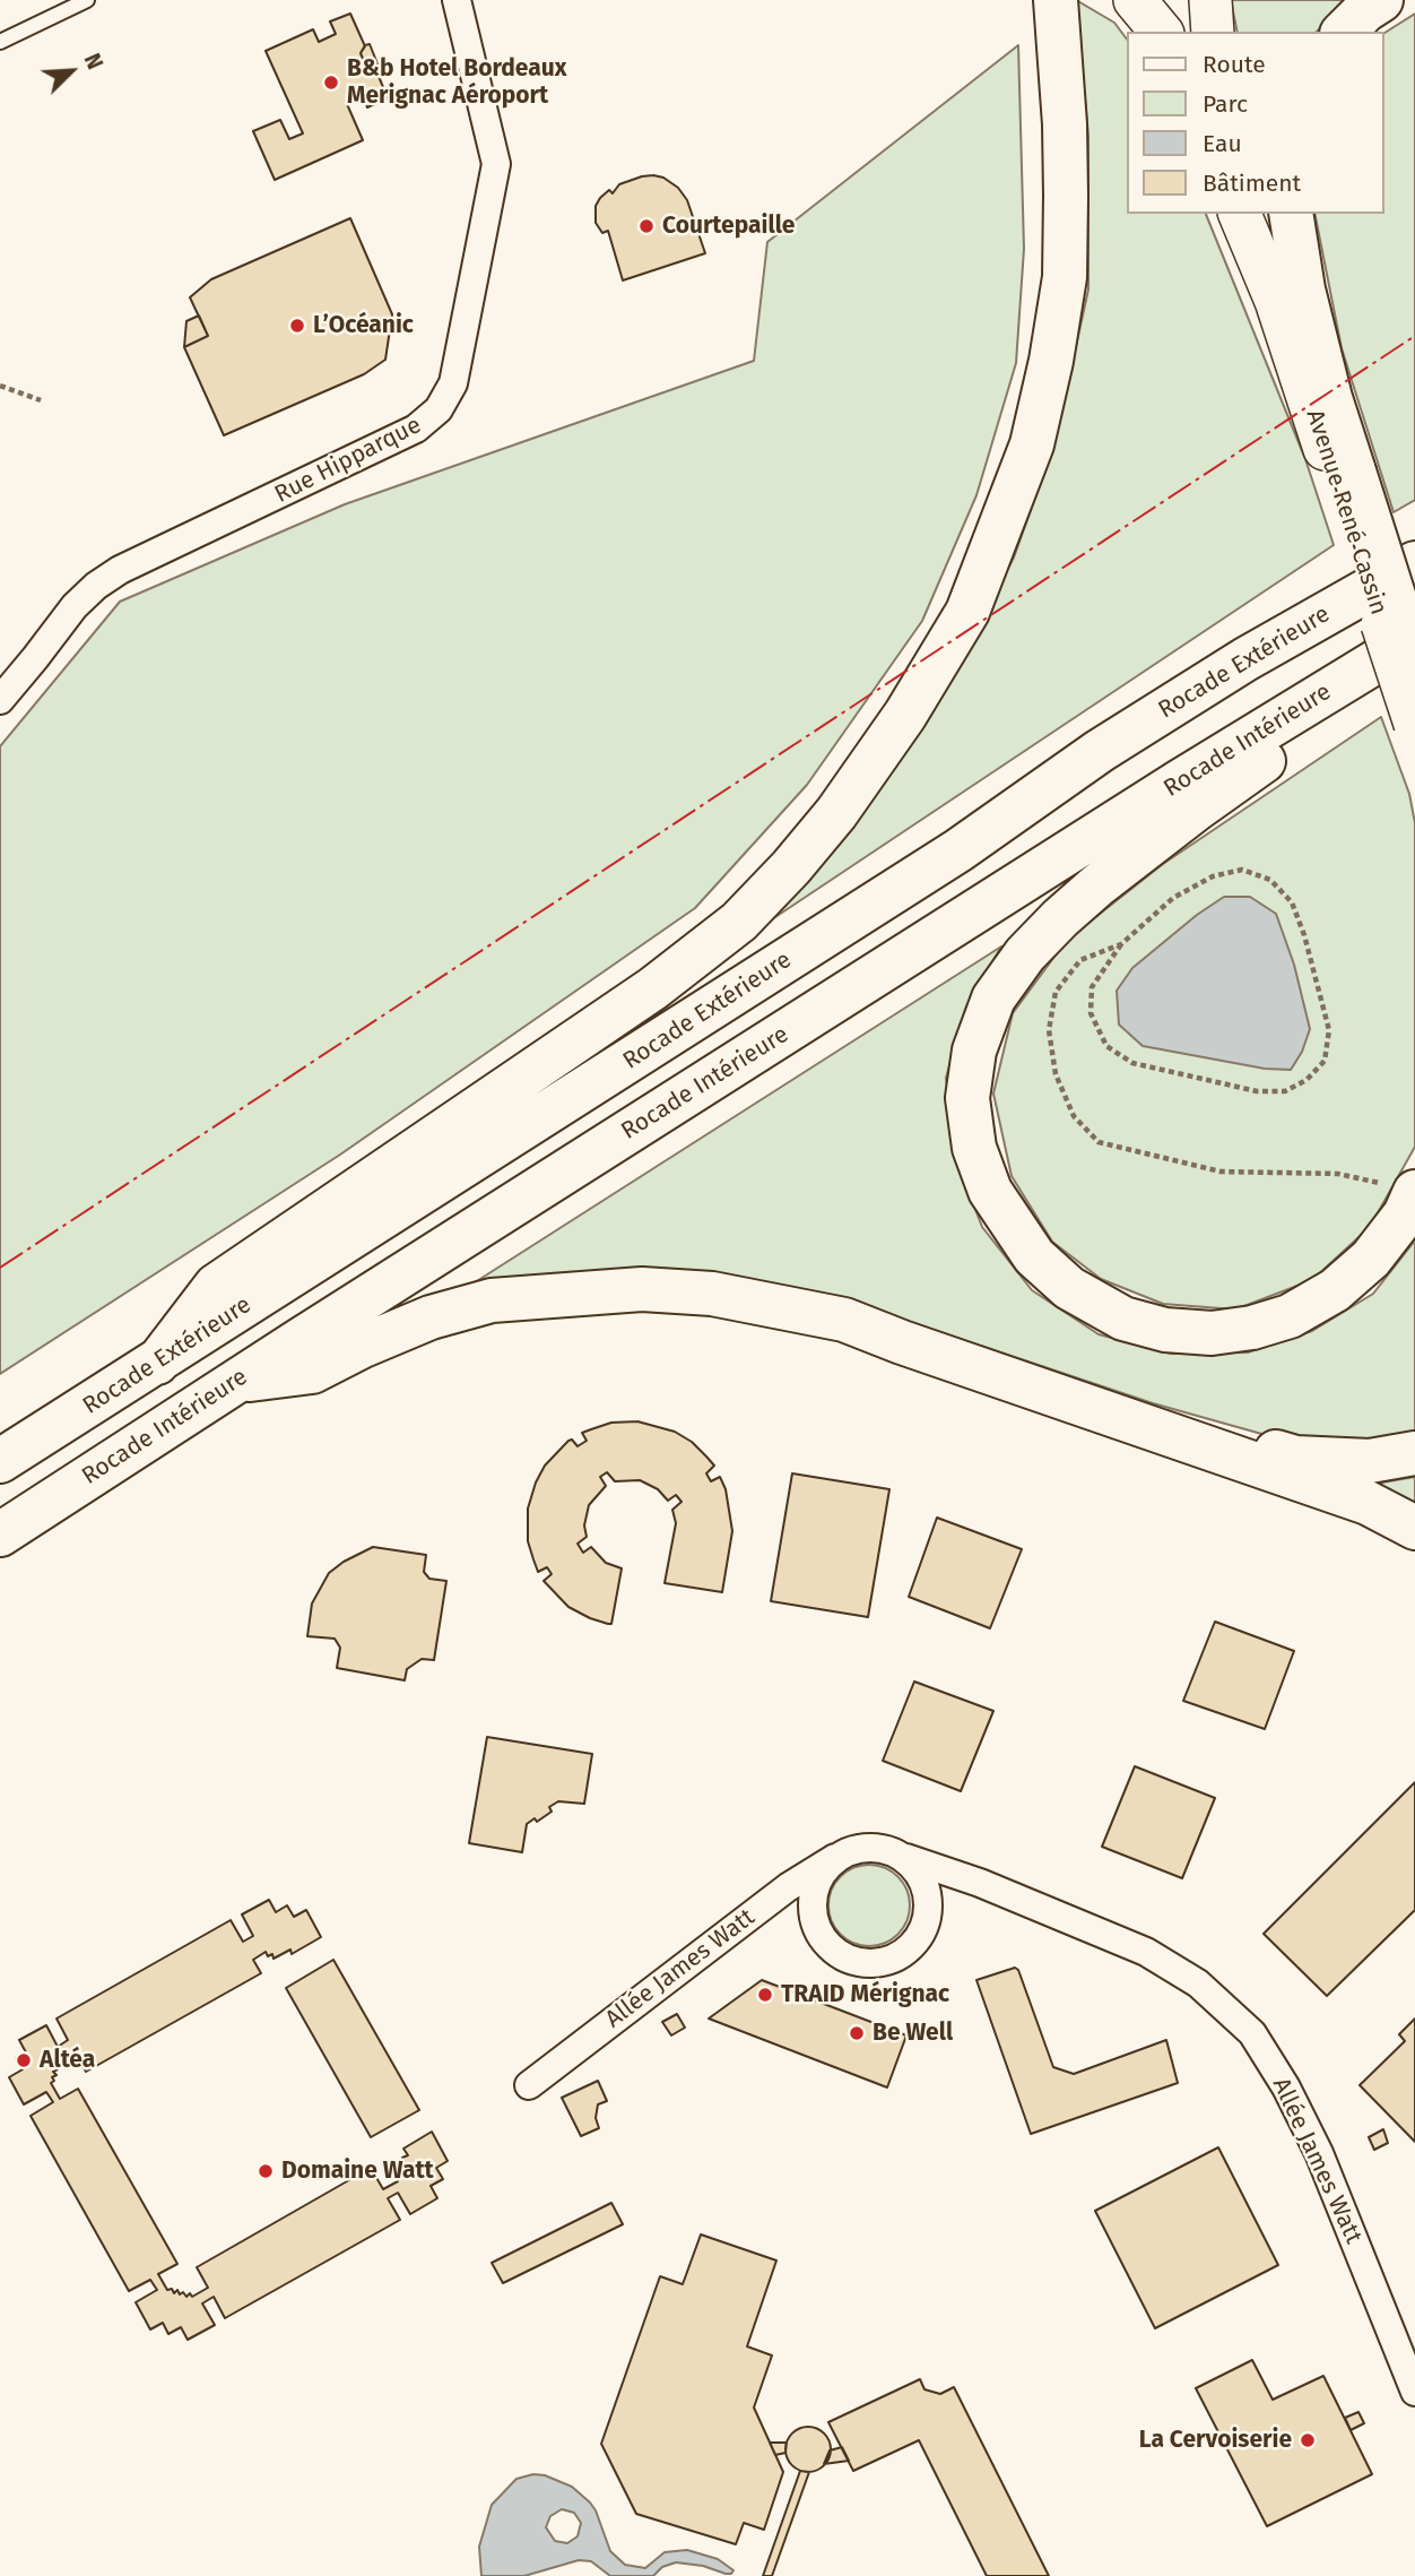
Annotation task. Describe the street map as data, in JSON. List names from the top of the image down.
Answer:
{
  "streets": {
    "highway": ["Rocade Extérieure", "Rocade Intérieure"],
    "main road": ["Avenue René Cassin"],
    "street": ["Rue Hipparque", "Allée James Watt"]
  },
  "places": [
    "B&b Hotel Bordeaux Merignac Aéroport",
    "Courtepaille",
    "L’Océanic",
    "TRAID Mérignac",
    "Be Well",
    "Altéa",
    "Domaine Watt",
    "La Cervoiserie"
  ],
  "legend": [
    "Route",
    "Parc",
    "Eau",
    "Bâtiment"
  ],
  "north": "top right"
}
